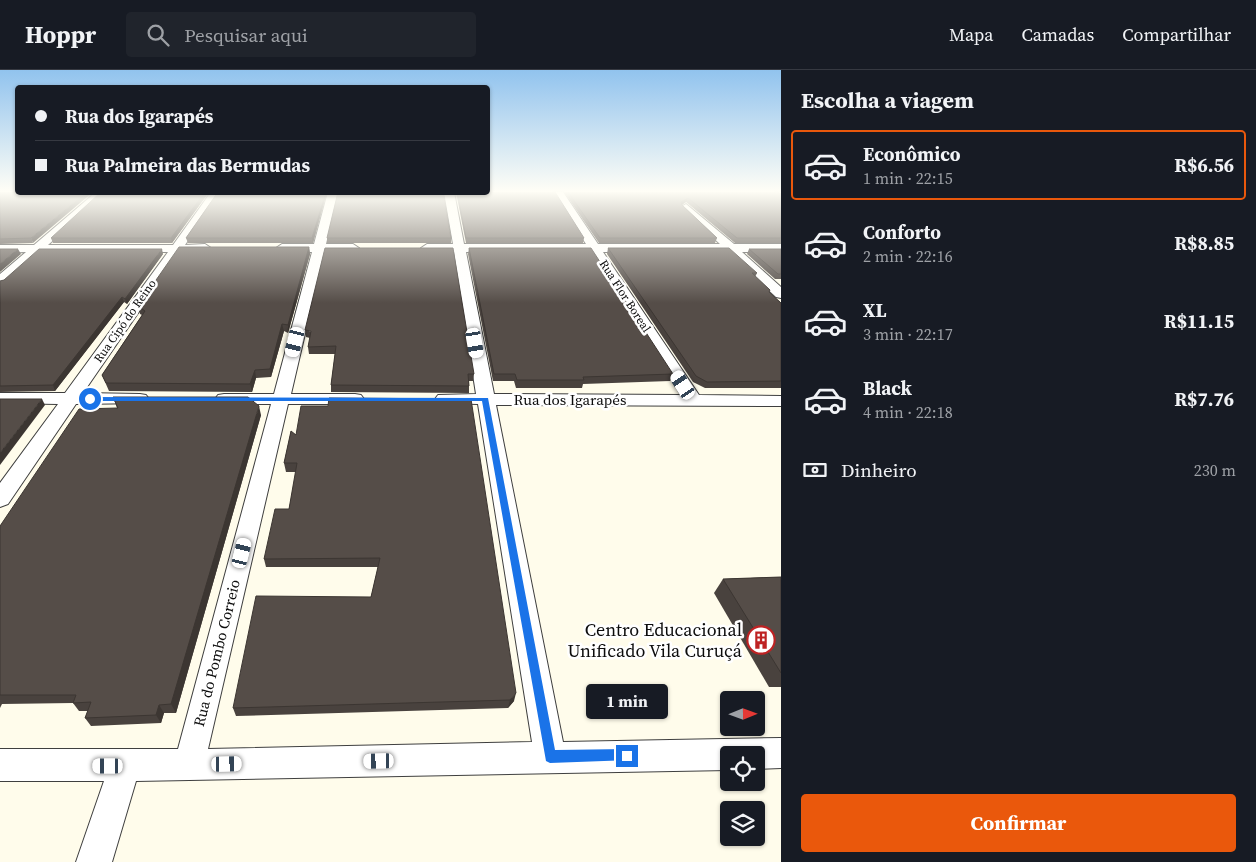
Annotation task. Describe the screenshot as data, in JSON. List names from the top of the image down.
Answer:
{
  "streets": {
    "street": [
      "Rua Flor Boreal",
      "Rua Cipó do Reino",
      "Rua dos Igarapés",
      "Rua do Pombo Correio"
    ]
  },
  "crossings": [
    ["Rua Flor Boreal", "Rua dos Igarapés"]
  ],
  "places": {
    "building": ["Centro Educacional Unificado Vila Curuçá"]
  },
  "north": "right",
  "page": {
    "header": "Hoppr",
    "search": "Pesquisar aqui",
    "nav": ["Mapa", "Camadas", "Compartilhar"],
    "heading": "Escolha a viagem",
    "banner": ["Rua dos Igarapés", "Rua Palmeira das Bermudas"],
    "list": [
      {
        "name": "Econômico",
        "note": "1 min · 22:15",
        "value": "R$6.56"
      },
      {
        "name": "Conforto",
        "note": "2 min · 22:16",
        "value": "R$8.85"
      },
      {
        "name": "XL",
        "note": "3 min · 22:17",
        "value": "R$11.15"
      },
      {
        "name": "Black",
        "note": "4 min · 22:18",
        "value": "R$7.76"
      }
    ],
    "pay": ["Dinheiro", "230 m"],
    "bubble": "1 min",
    "buttons": "Confirmar"
  }
}
